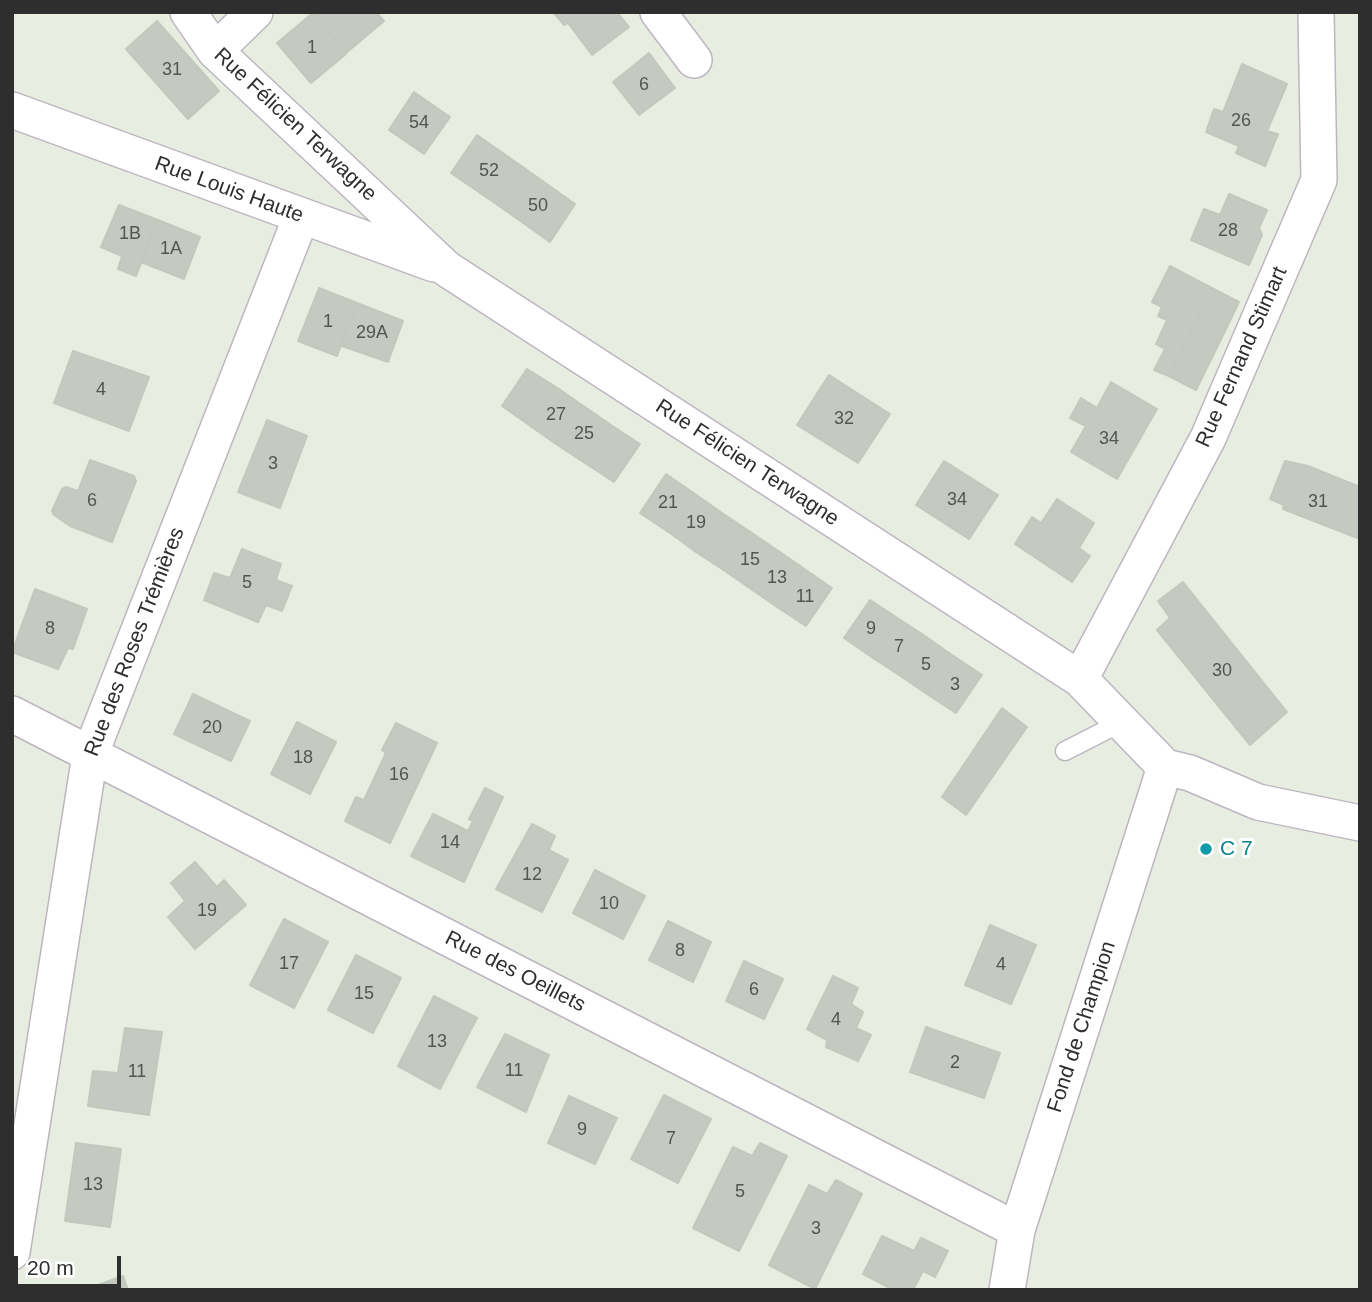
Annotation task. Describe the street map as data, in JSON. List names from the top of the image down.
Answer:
{
  "streets": {
    "street": [
      "Rue Félicien Terwagne",
      "Rue Louis Haute",
      "Rue Fernand Stimart",
      "Rue des Roses Trémières",
      "Rue des Oeillets",
      "Fond de Champion"
    ]
  },
  "crossings": [
    ["Rue Félicien Terwagne", "Rue Louis Haute"],
    ["Rue Félicien Terwagne", "Rue Fernand Stimart"],
    ["Rue Félicien Terwagne", "Fond de Champion"],
    ["Rue Louis Haute", "Rue des Roses Trémières"],
    ["Rue des Roses Trémières", "Rue des Oeillets"],
    ["Rue des Oeillets", "Fond de Champion"]
  ],
  "places": ["C 7"],
  "house_numbers": [
    "1",
    "31",
    "6",
    "26",
    "54",
    "52",
    "50",
    "28",
    "1B",
    "1A",
    "1",
    "29A",
    "4",
    "27",
    "32",
    "25",
    "34",
    "3",
    "34",
    "6",
    "31",
    "21",
    "19",
    "15",
    "13",
    "5",
    "11",
    "8",
    "9",
    "7",
    "5",
    "30",
    "3",
    "20",
    "18",
    "16",
    "14",
    "12",
    "10",
    "19",
    "8",
    "17",
    "4",
    "6",
    "15",
    "4",
    "13",
    "2",
    "11",
    "11",
    "9",
    "7",
    "13",
    "5",
    "3"
  ],
  "scale_bar": "20 m"
}
